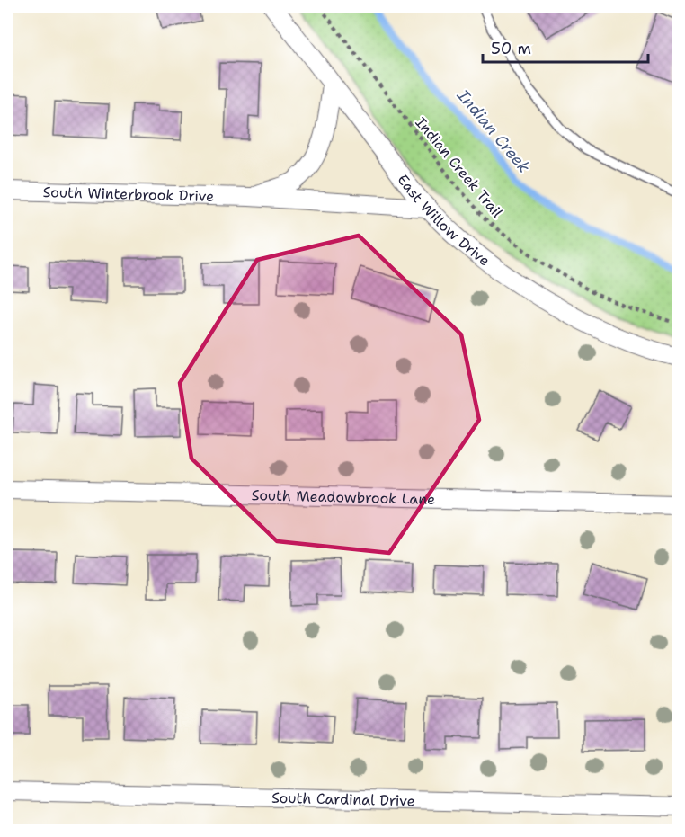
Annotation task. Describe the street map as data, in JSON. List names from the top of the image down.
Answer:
{
  "streets": {
    "street": [
      "South Winterbrook Drive",
      "East Willow Drive",
      "South Meadowbrook Lane",
      "South Cardinal Drive"
    ],
    "path": ["Indian Creek Trail"]
  },
  "crossings": [
    ["South Winterbrook Drive", "East Willow Drive"]
  ],
  "water": ["Indian Creek"],
  "scale_bar": "50 m"
}
